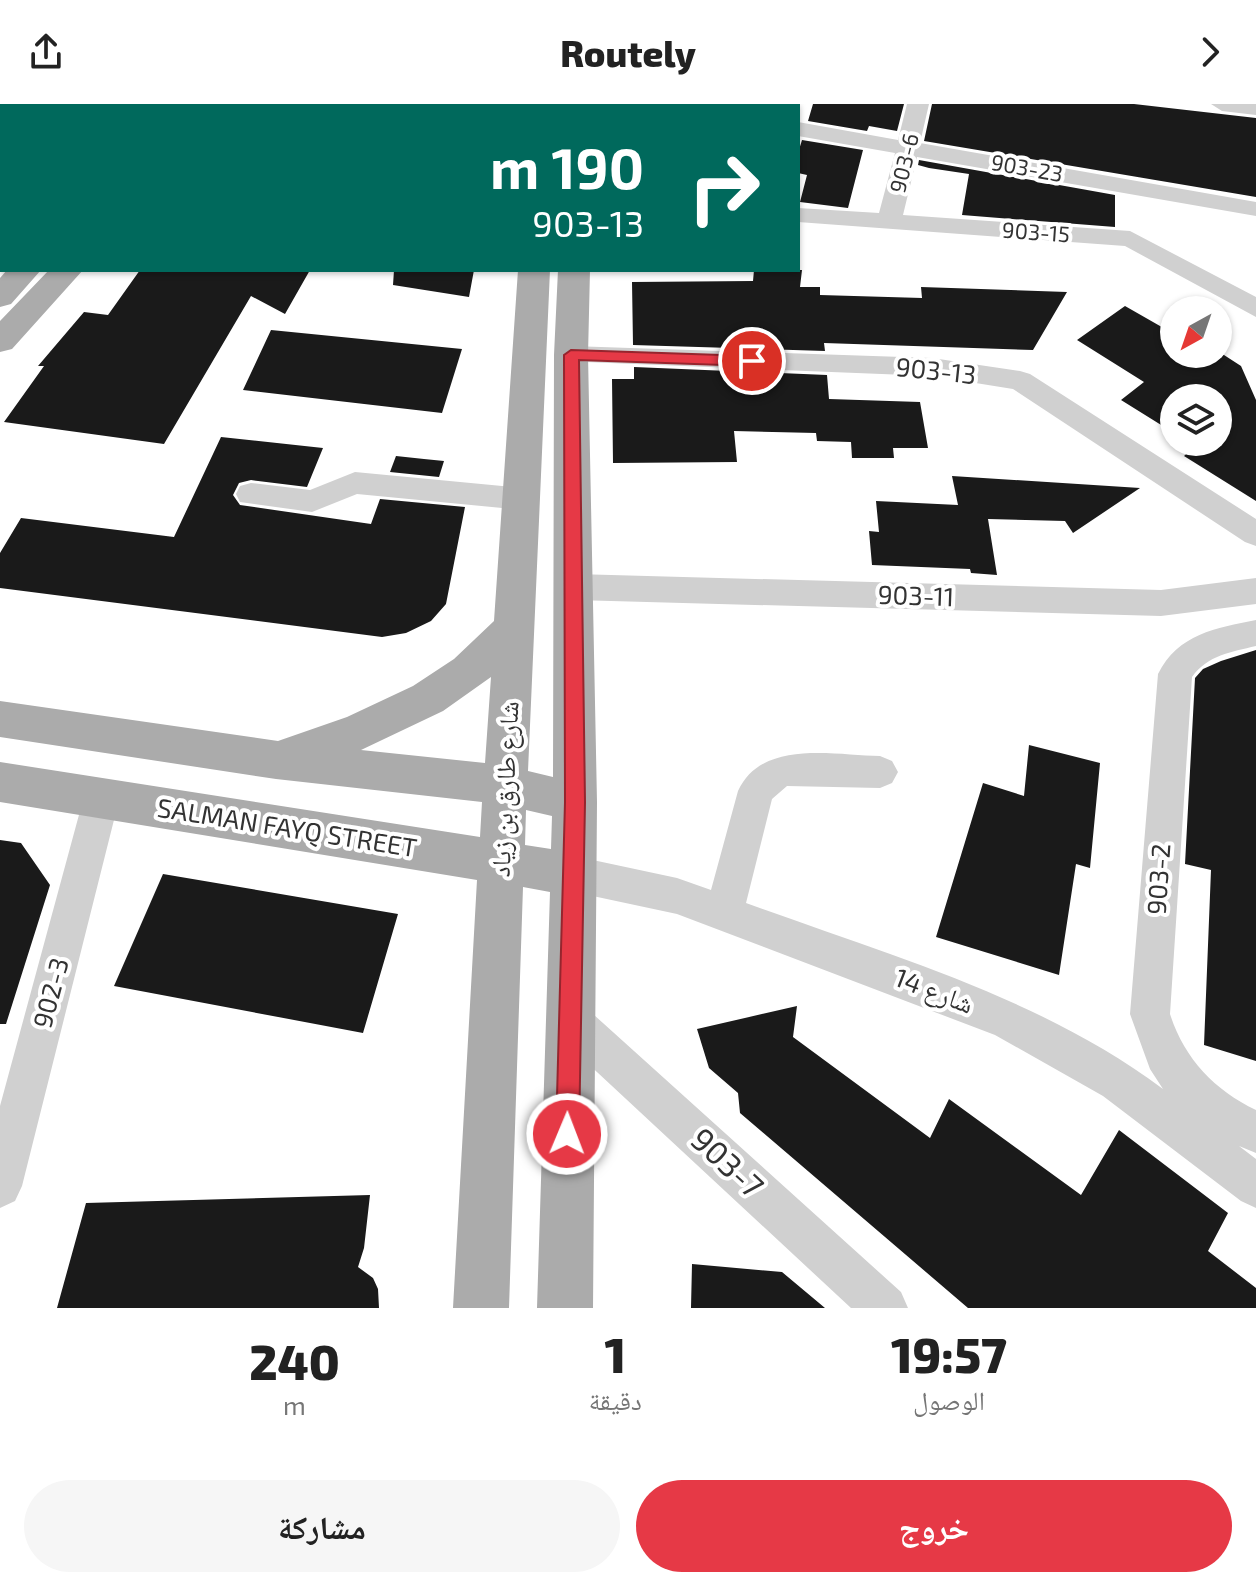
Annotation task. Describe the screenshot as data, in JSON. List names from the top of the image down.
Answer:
{
  "streets": {
    "main road": ["شارع طارق بن زياد", "SALMAN FAYQ STREET"],
    "street": [
      "903-6",
      "903-23",
      "903-15",
      "903-13",
      "903-11",
      "903-2",
      "شارع 14",
      "902-3",
      "903-7"
    ]
  },
  "crossings": [
    ["903-6", "903-23"],
    ["903-6", "903-15"],
    ["شارع طارق بن زياد", "SALMAN FAYQ STREET"],
    ["SALMAN FAYQ STREET", "شارع 14"],
    ["SALMAN FAYQ STREET", "902-3"]
  ],
  "north": "bottom left",
  "page": {
    "header": "Routely",
    "turn": ["190 m", "903-13"],
    "eta": [
      "19:57",
      "الوصول",
      "1",
      "دقيقة",
      "240",
      "m"
    ],
    "buttons": ["خروج", "مشاركة"]
  }
}
